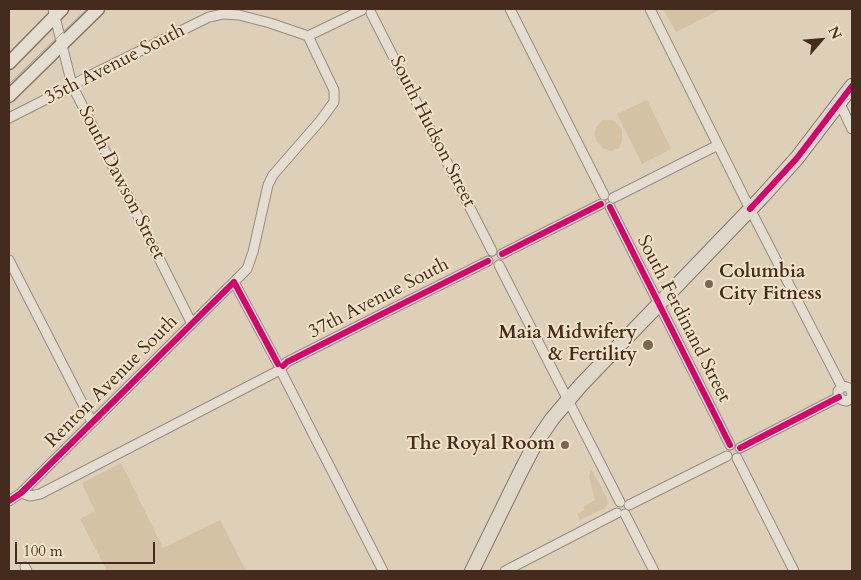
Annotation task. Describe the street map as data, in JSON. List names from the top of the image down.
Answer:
{
  "streets": {
    "street": [
      "35th Avenue South",
      "South Hudson Street",
      "South Dawson Street",
      "37th Avenue South",
      "South Ferdinand Street",
      "Renton Avenue South"
    ]
  },
  "crossings": [
    ["35th Avenue South", "South Dawson Street"],
    ["35th Avenue South", "Renton Avenue South"],
    ["South Hudson Street", "37th Avenue South"],
    ["South Dawson Street", "Renton Avenue South"],
    ["37th Avenue South", "Renton Avenue South"]
  ],
  "places": ["Columbia City Fitness", "Maia Midwifery & Fertility", "The Royal Room"],
  "scale_bar": "100 m",
  "north": "top right"
}
